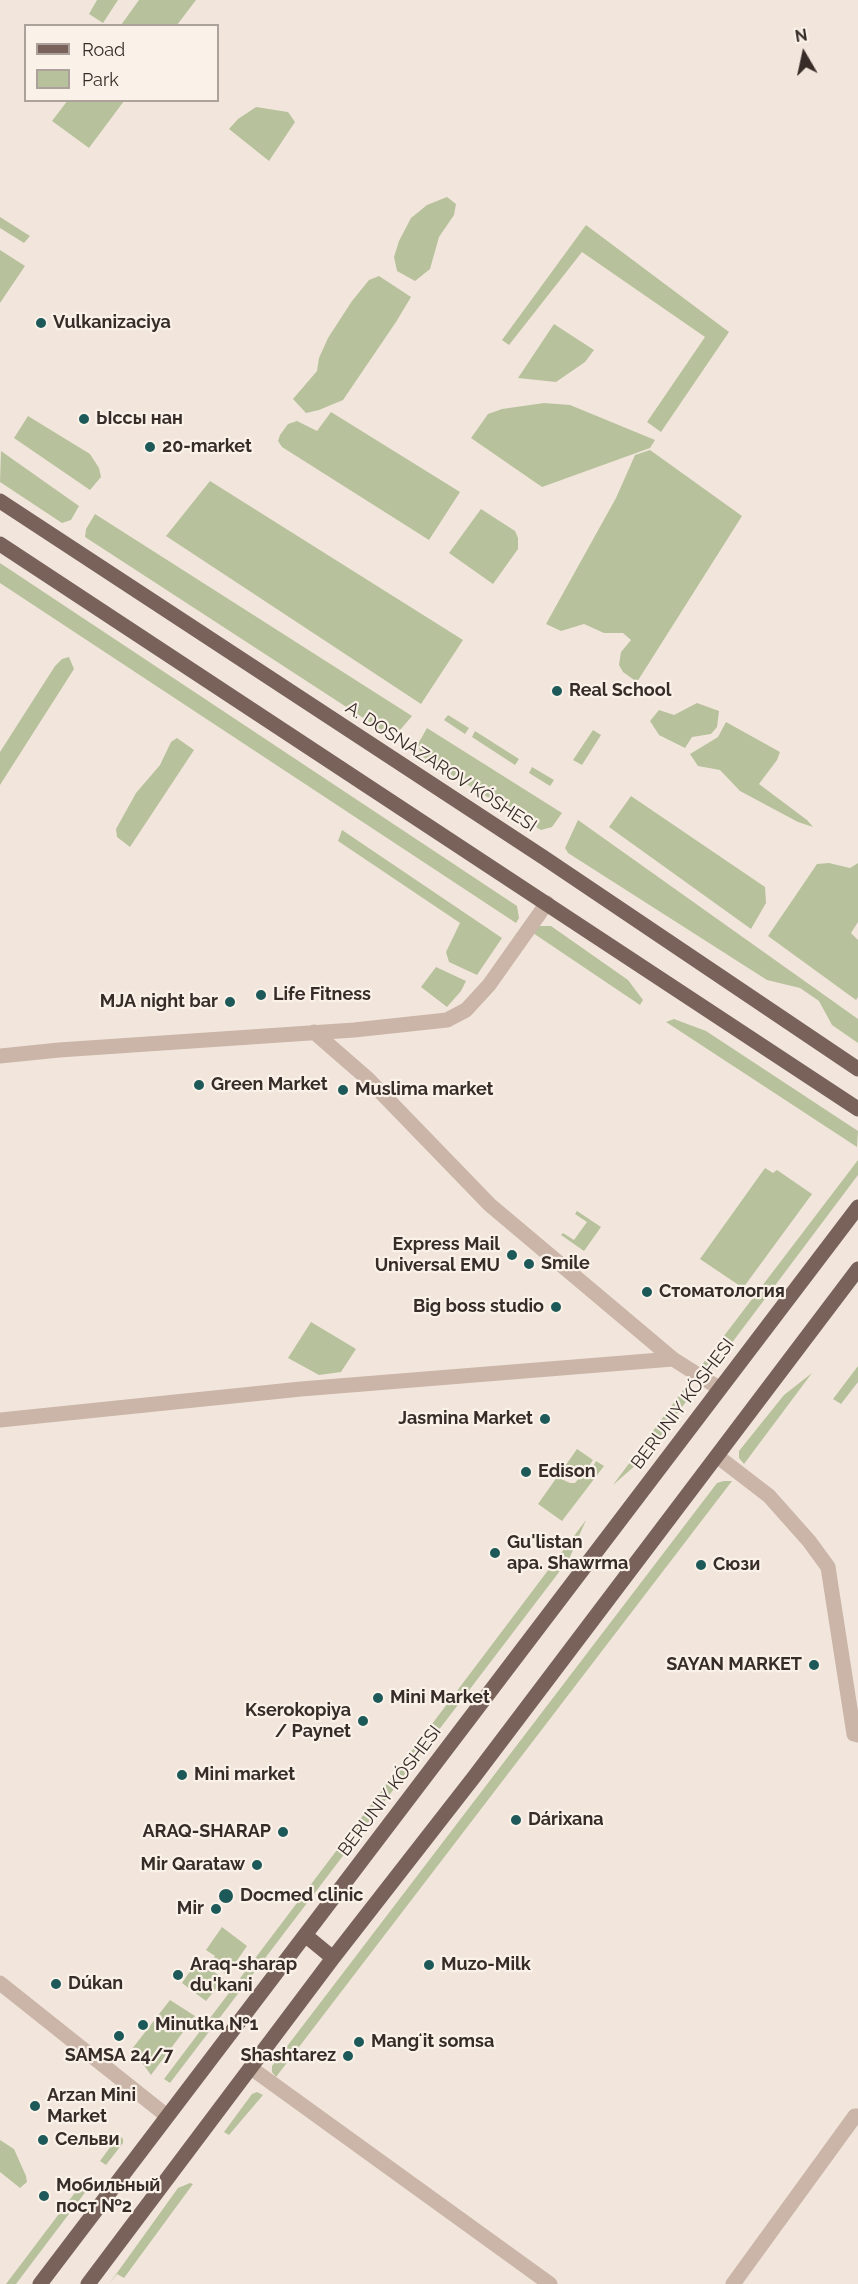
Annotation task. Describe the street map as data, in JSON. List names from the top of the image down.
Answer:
{
  "streets": {
    "main road": ["A. DOSNAZAROV KÓSHESI", "BERUNIY KÓSHESI"]
  },
  "places": [
    "Vulkanizaciya",
    "Ыссы нан",
    "20-market",
    "Real School",
    "Life Fitness",
    "MJA night bar",
    "Green Market",
    "Muslima market",
    "Express Mail Universal EMU",
    "Smile",
    "Стоматология",
    "Big boss studio",
    "Jasmina Market",
    "Edison",
    "Gu'listan apa. Shawrma",
    "Сюзи",
    "SAYAN MARKET",
    "Mini Market",
    "Kserokopiya / Paynet",
    "Mini market",
    "Dárixana",
    "ARAQ-SHARAP",
    "Mir Qarataw",
    "Docmed clinic",
    "Mir",
    "Muzo-Milk",
    "Araq-sharap du'kani",
    "Dúkan",
    "Minutka №1",
    "SAMSA 24/7",
    "Mangʻit somsa",
    "Shashtarez",
    "Arzan Mini Market",
    "Сельви",
    "Мобильный пост №2"
  ],
  "legend": ["Road", "Park"],
  "north": "top"
}
